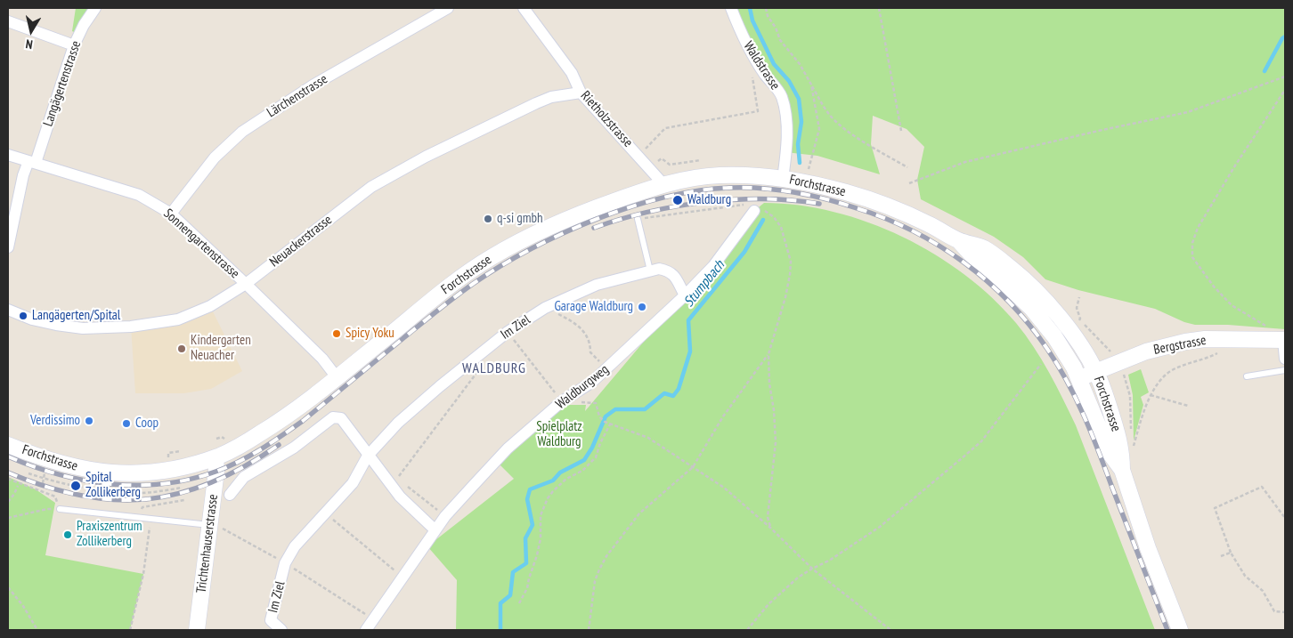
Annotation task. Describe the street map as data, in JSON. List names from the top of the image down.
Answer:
{
  "streets": {
    "main road": ["Forchstrasse", "Bergstrasse", "Trichtenhauserstrasse"],
    "street": [
      "Waldstrasse",
      "Langägertenstrasse",
      "Lärchenstrasse",
      "Rietholzstrasse",
      "Neuackerstrasse",
      "Sonnengartenstrasse",
      "Im Ziel",
      "Waldburgweg"
    ]
  },
  "crossings": [
    ["Waldstrasse", "Forchstrasse"],
    ["Langägertenstrasse", "Sonnengartenstrasse"],
    ["Lärchenstrasse", "Sonnengartenstrasse"],
    ["Rietholzstrasse", "Forchstrasse"],
    ["Rietholzstrasse", "Neuackerstrasse"],
    ["Forchstrasse", "Sonnengartenstrasse"],
    ["Forchstrasse", "Bergstrasse"],
    ["Forchstrasse", "Trichtenhauserstrasse"],
    ["Neuackerstrasse", "Sonnengartenstrasse"],
    ["Im Ziel", "Waldburgweg"]
  ],
  "districts": ["WALDBURG"],
  "water": ["Stumpbach"],
  "parks": ["Spielplatz Waldburg"],
  "places": [
    "Waldburg",
    "q-si gmbh",
    "Garage Waldburg",
    "Langägerten/Spital",
    "Spicy Yoku",
    "Kindergarten Neuacher",
    "Verdissimo",
    "Coop",
    "Spital Zollikerberg",
    "Praxiszentrum Zollikerberg"
  ],
  "north": "bottom"
}
